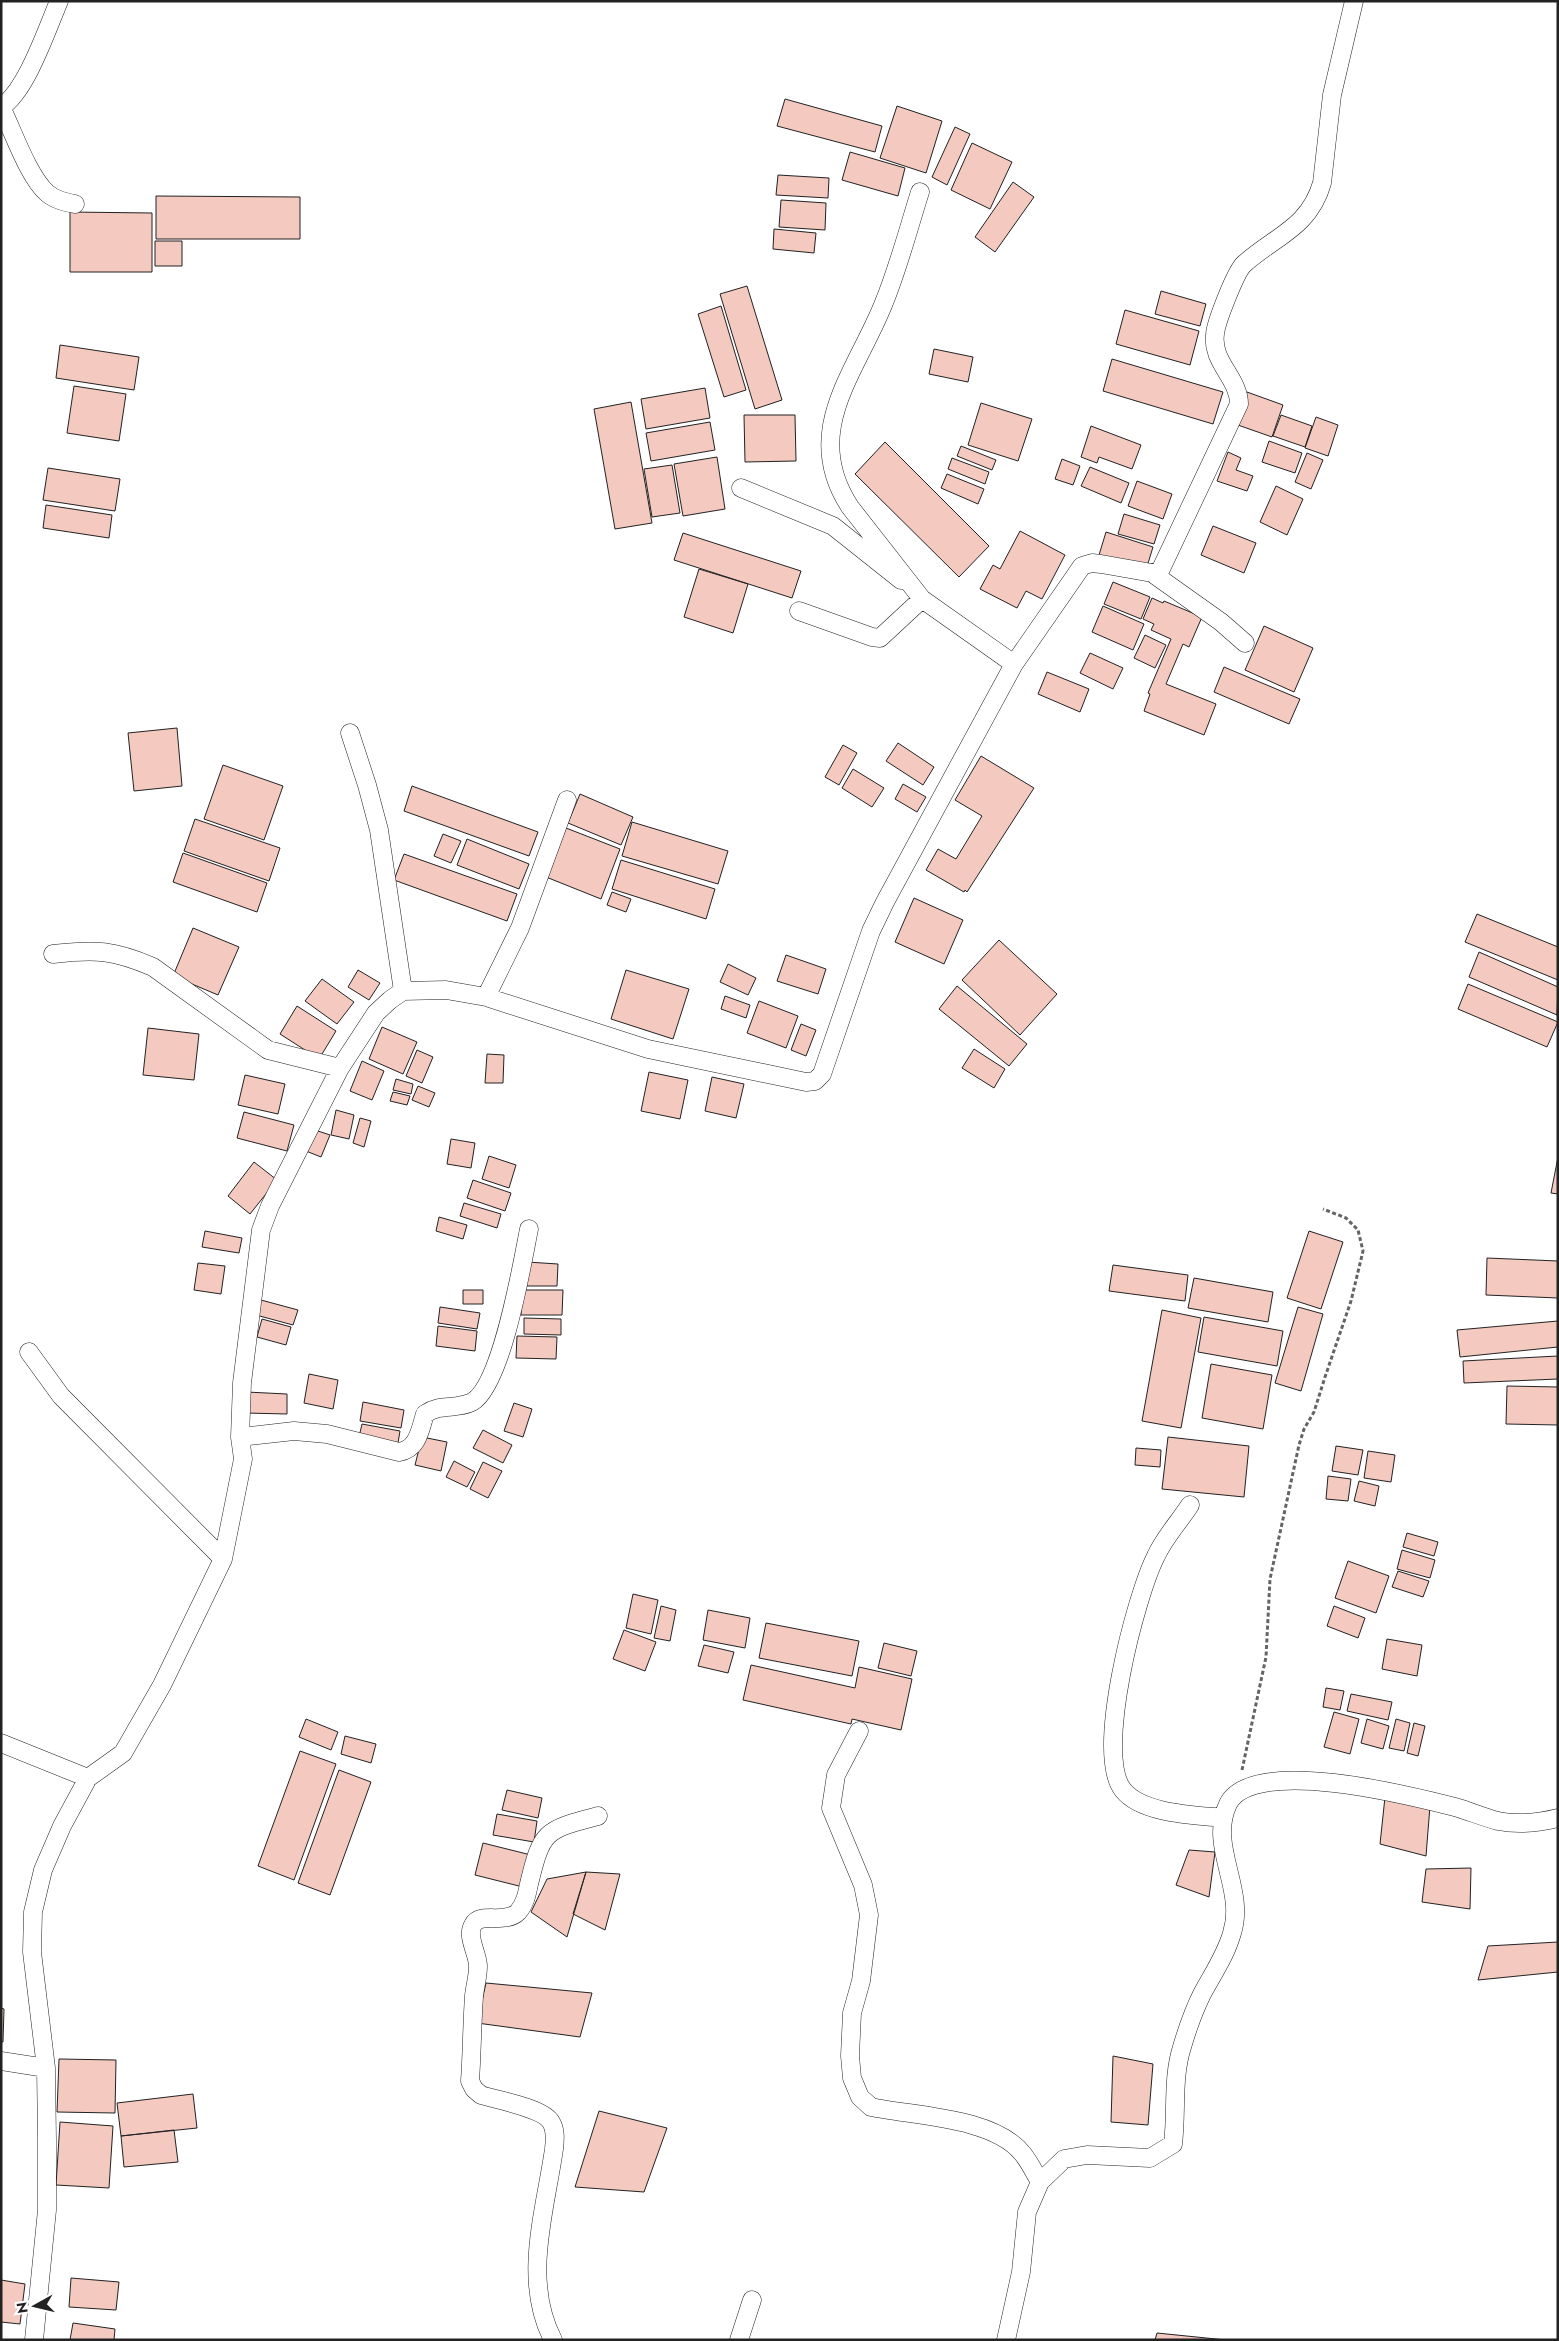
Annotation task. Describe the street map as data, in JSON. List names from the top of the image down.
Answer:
{
  "north": "left"
}
